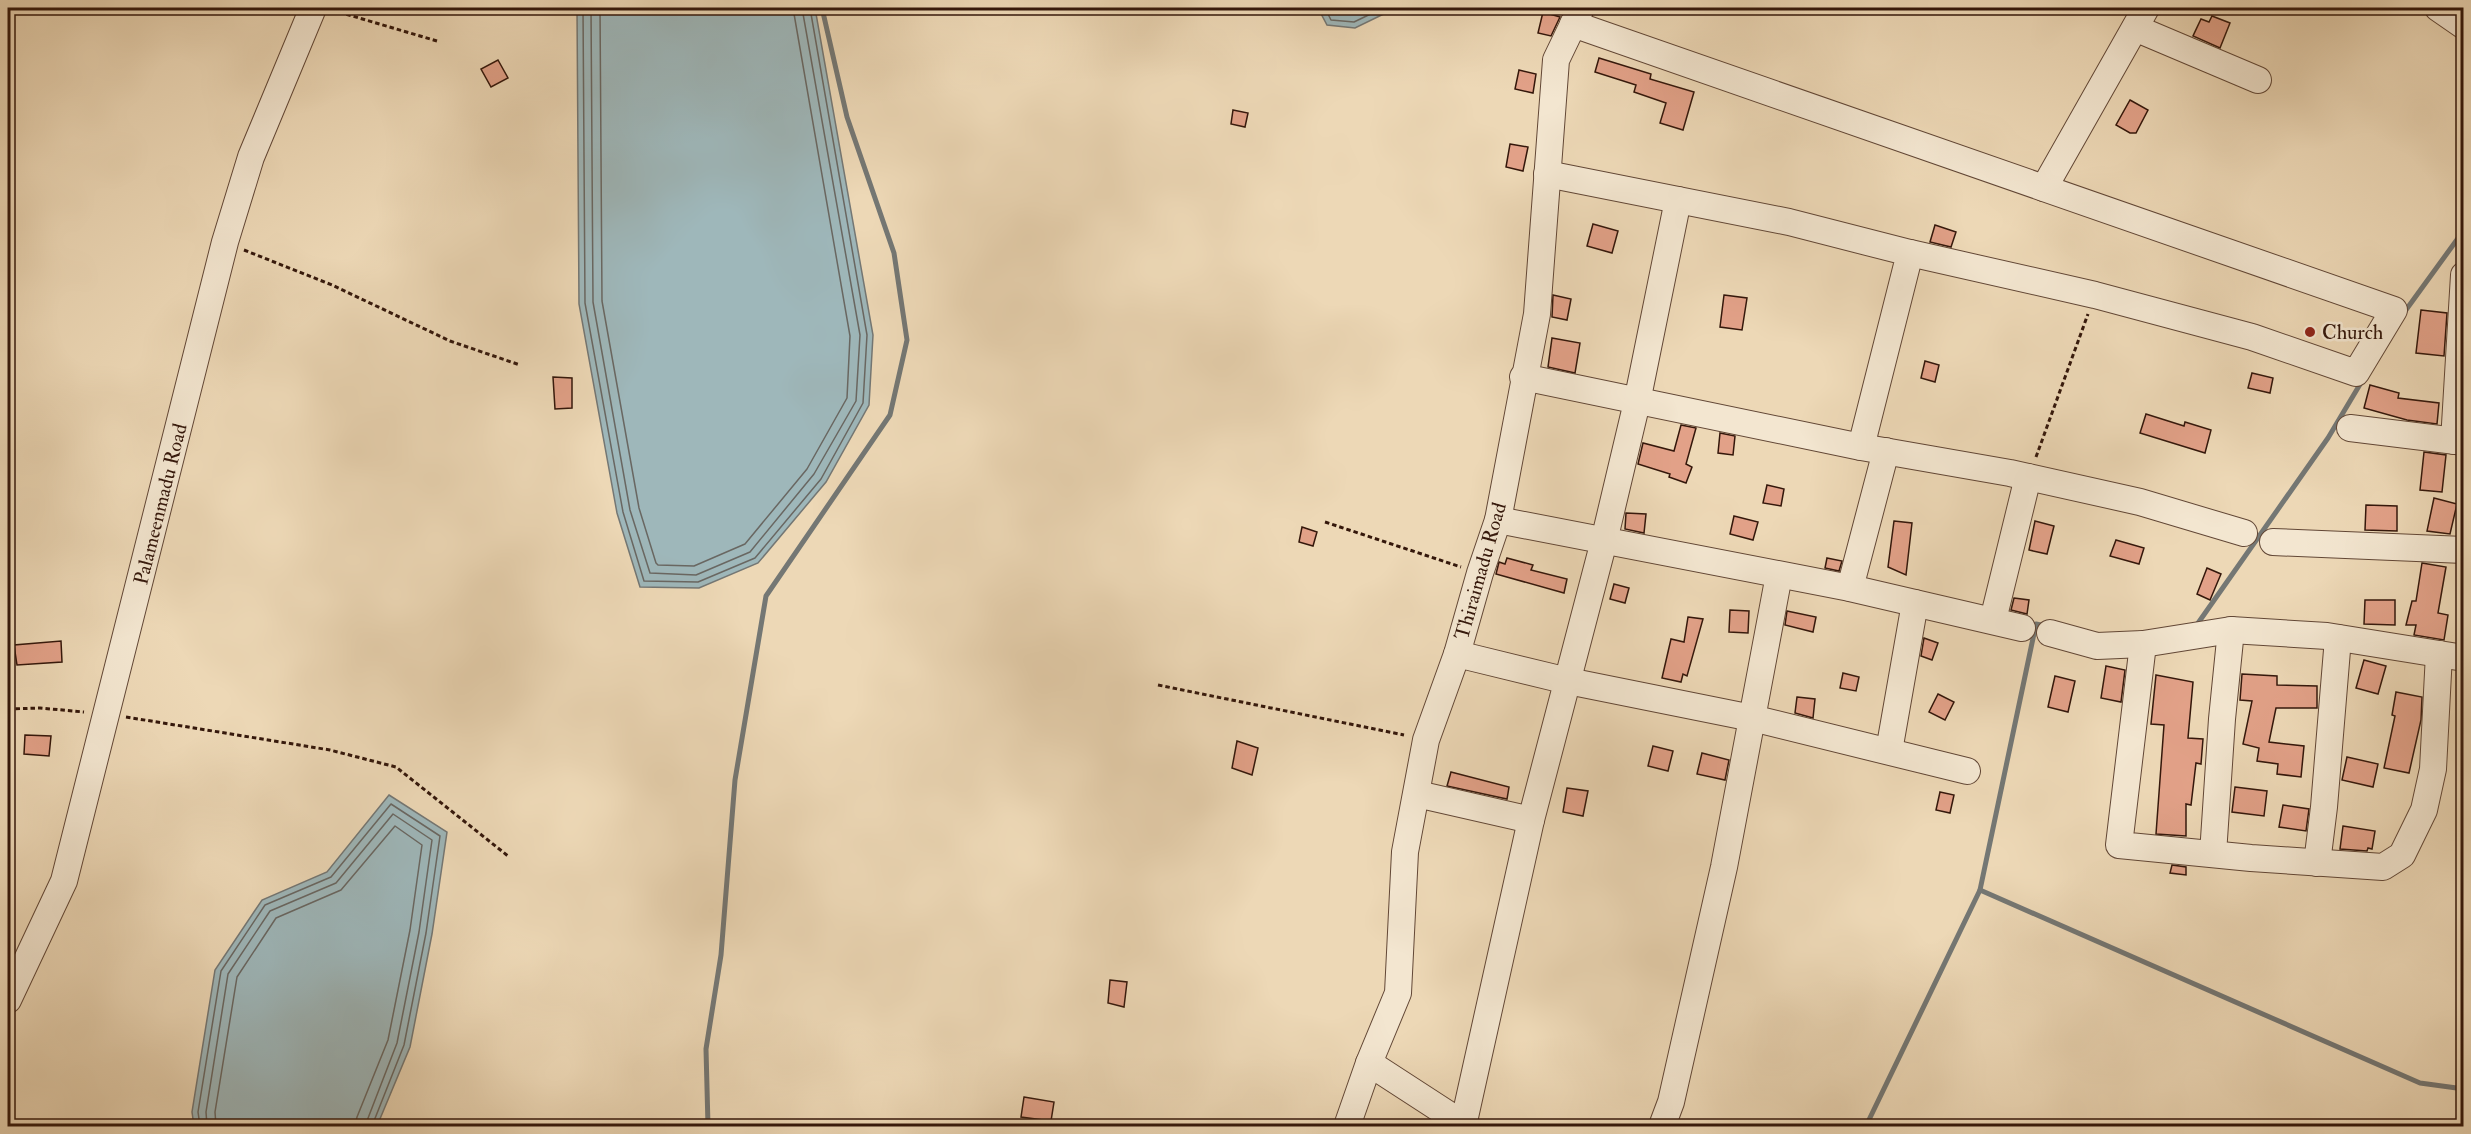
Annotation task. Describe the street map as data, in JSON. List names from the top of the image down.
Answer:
{
  "streets": {
    "street": ["Palameenmadu Road", "Thiraimadu Road"]
  },
  "places": ["Church"]
}
